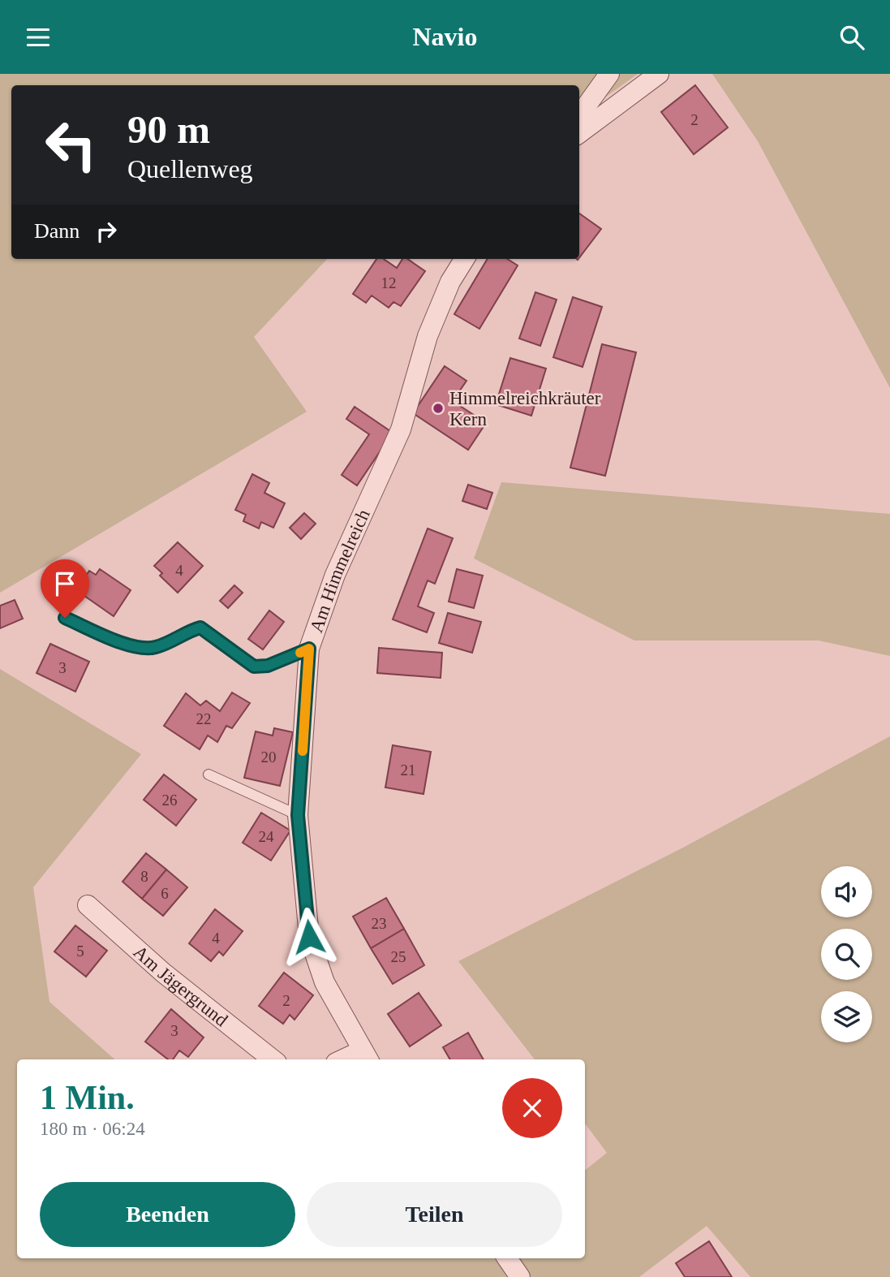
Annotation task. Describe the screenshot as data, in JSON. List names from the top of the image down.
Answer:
{
  "streets": {
    "street": ["Am Himmelreich", "Am Jägergrund"]
  },
  "places": ["Himmelreichkräuter Kern"],
  "house_numbers": [
    "2",
    "12",
    "4",
    "3",
    "22",
    "20",
    "21",
    "26",
    "24",
    "8",
    "6",
    "23",
    "4",
    "5",
    "25",
    "2",
    "3"
  ],
  "page": {
    "header": "Navio",
    "turn": ["90 m", "Quellenweg"],
    "then": "Dann",
    "heading": ["1 Min.", "180 m · 06:24"],
    "buttons": ["Beenden", "Teilen"]
  }
}
